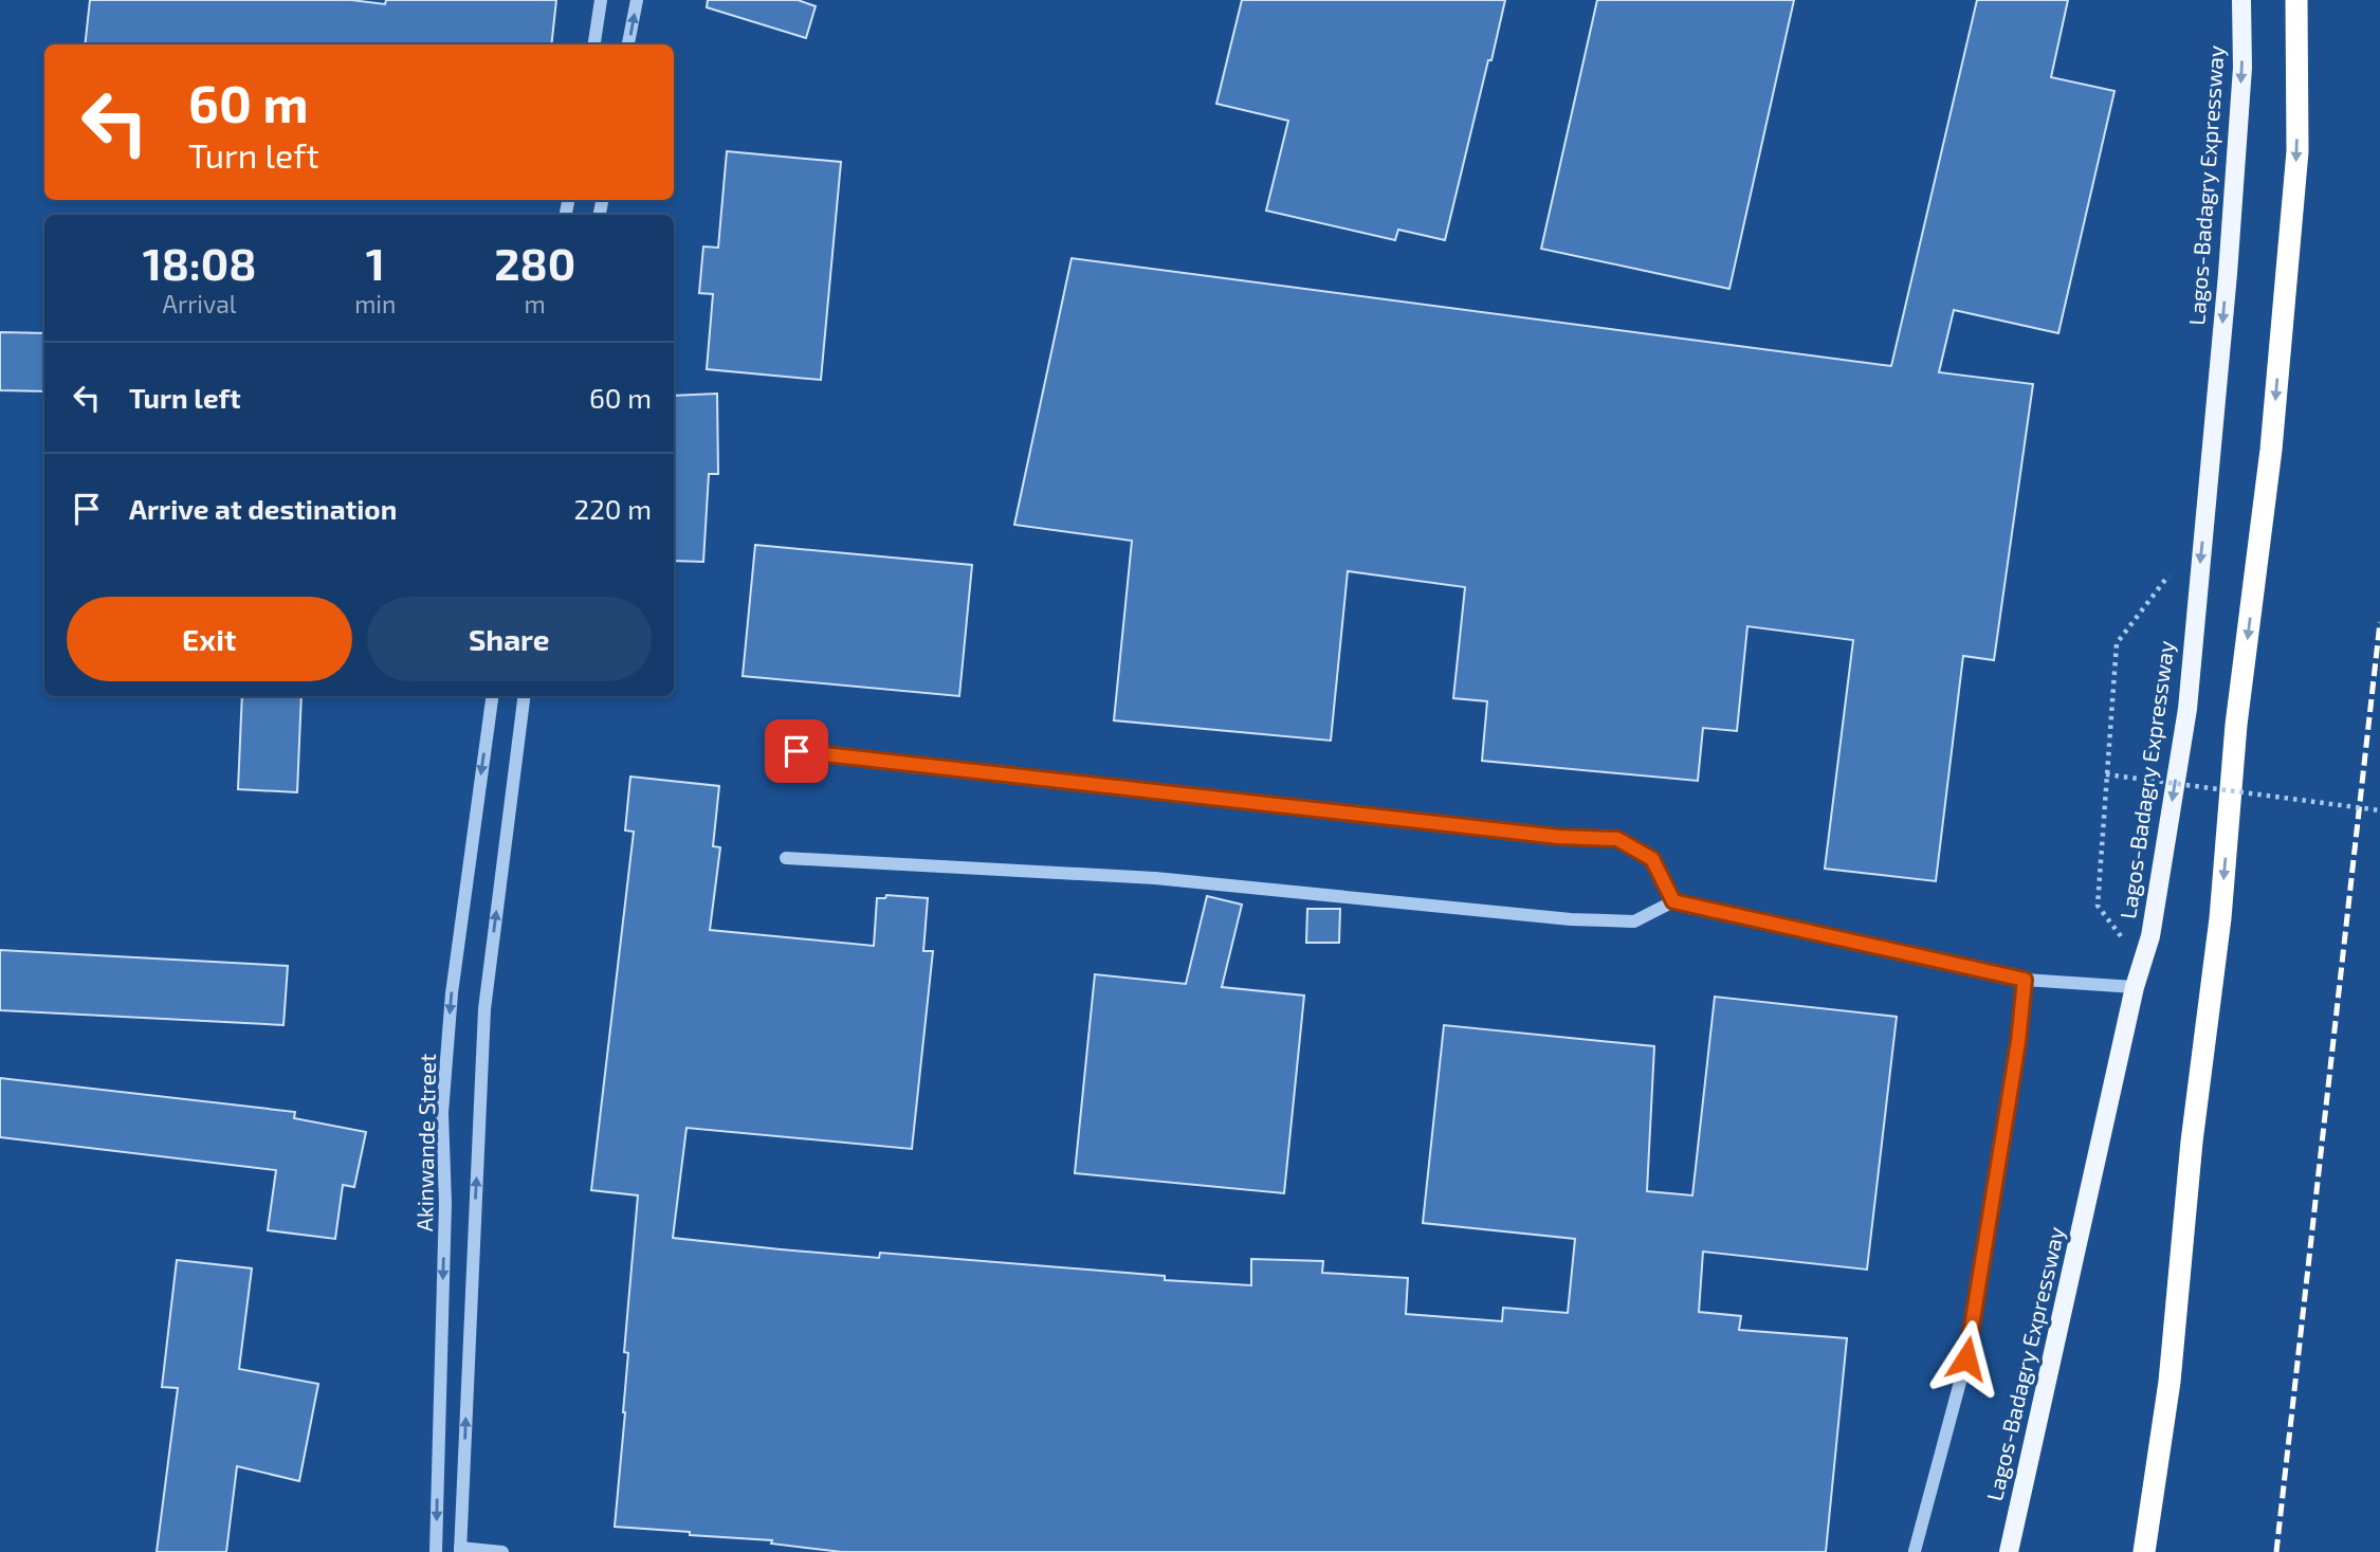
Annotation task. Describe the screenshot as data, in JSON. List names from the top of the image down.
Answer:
{
  "streets": {
    "main road": ["Lagos-Badagry Expressway"],
    "street": ["Akinwande Street"]
  },
  "one_way": ["Lagos-Badagry Expressway"],
  "page": {
    "turn": ["60 m", "Turn left"],
    "eta": [
      "18:08",
      "Arrival",
      "1",
      "min",
      "280",
      "m"
    ],
    "list": [
      {
        "name": "Turn left",
        "value": "60 m"
      },
      {
        "name": "Arrive at destination",
        "value": "220 m"
      }
    ],
    "buttons": ["Exit", "Share"]
  }
}
